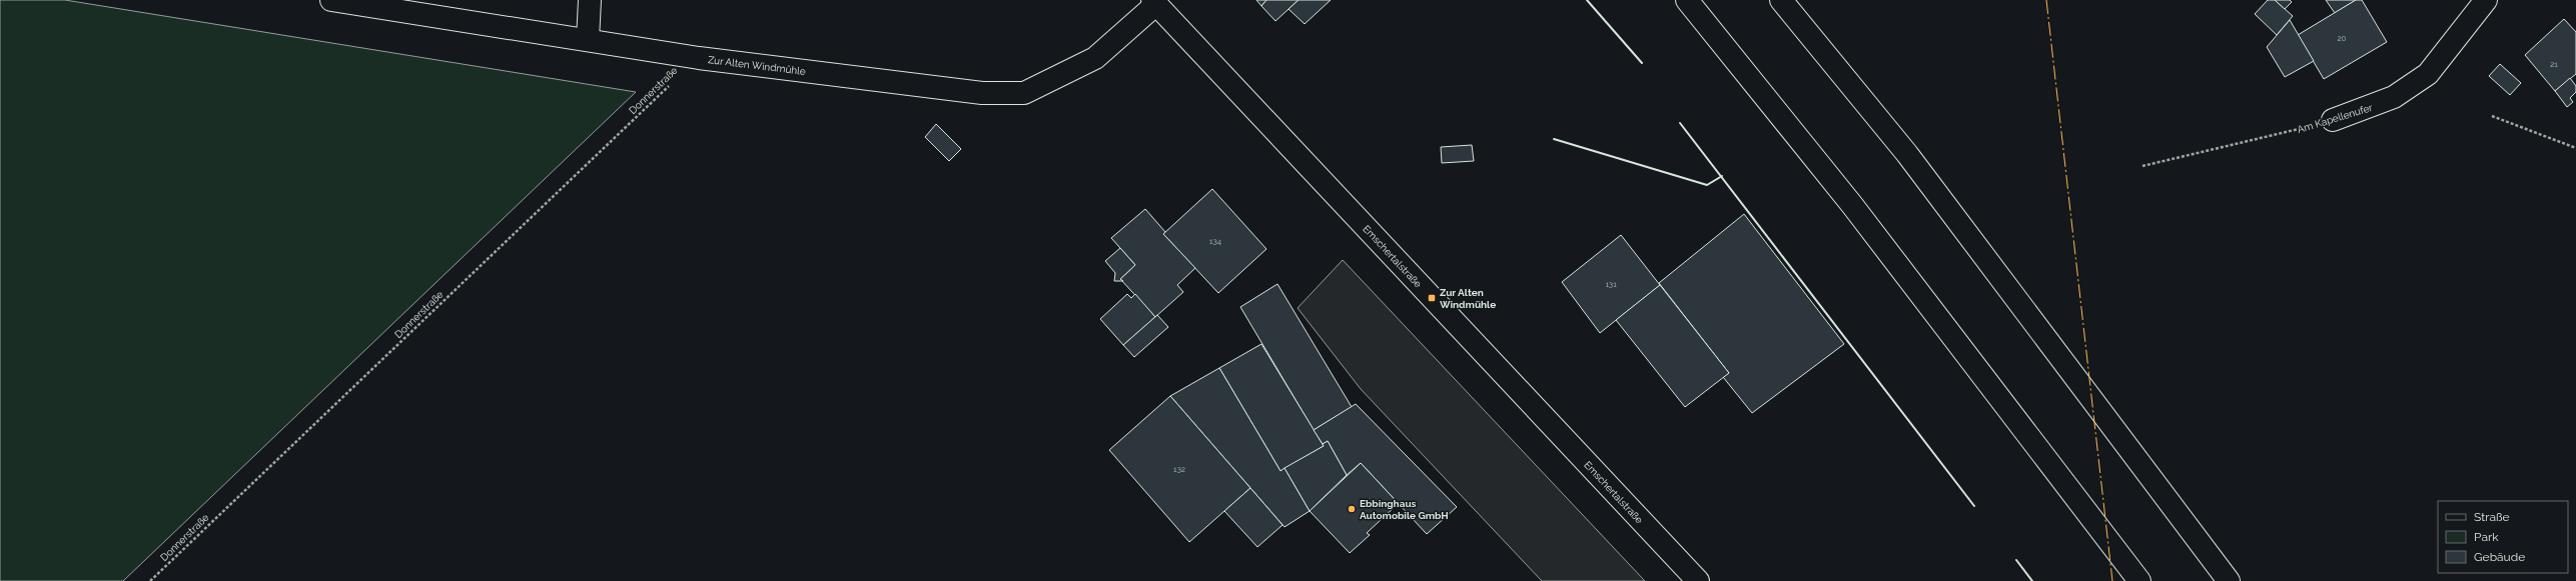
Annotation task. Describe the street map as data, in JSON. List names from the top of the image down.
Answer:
{
  "streets": {
    "main road": ["Zur Alten Windmühle", "Am Kapellenufer", "Emschertalstraße"],
    "path": ["Donnerstraße"]
  },
  "crossings": [
    ["Zur Alten Windmühle", "Donnerstraße"],
    ["Zur Alten Windmühle", "Emschertalstraße"]
  ],
  "places": {
    "transit": ["Zur Alten Windmühle"],
    "other": ["Ebbinghaus Automobile GmbH"]
  },
  "house_numbers": [
    "20",
    "21",
    "134",
    "131",
    "132"
  ],
  "legend": ["Straße", "Park", "Gebäude"]
}
